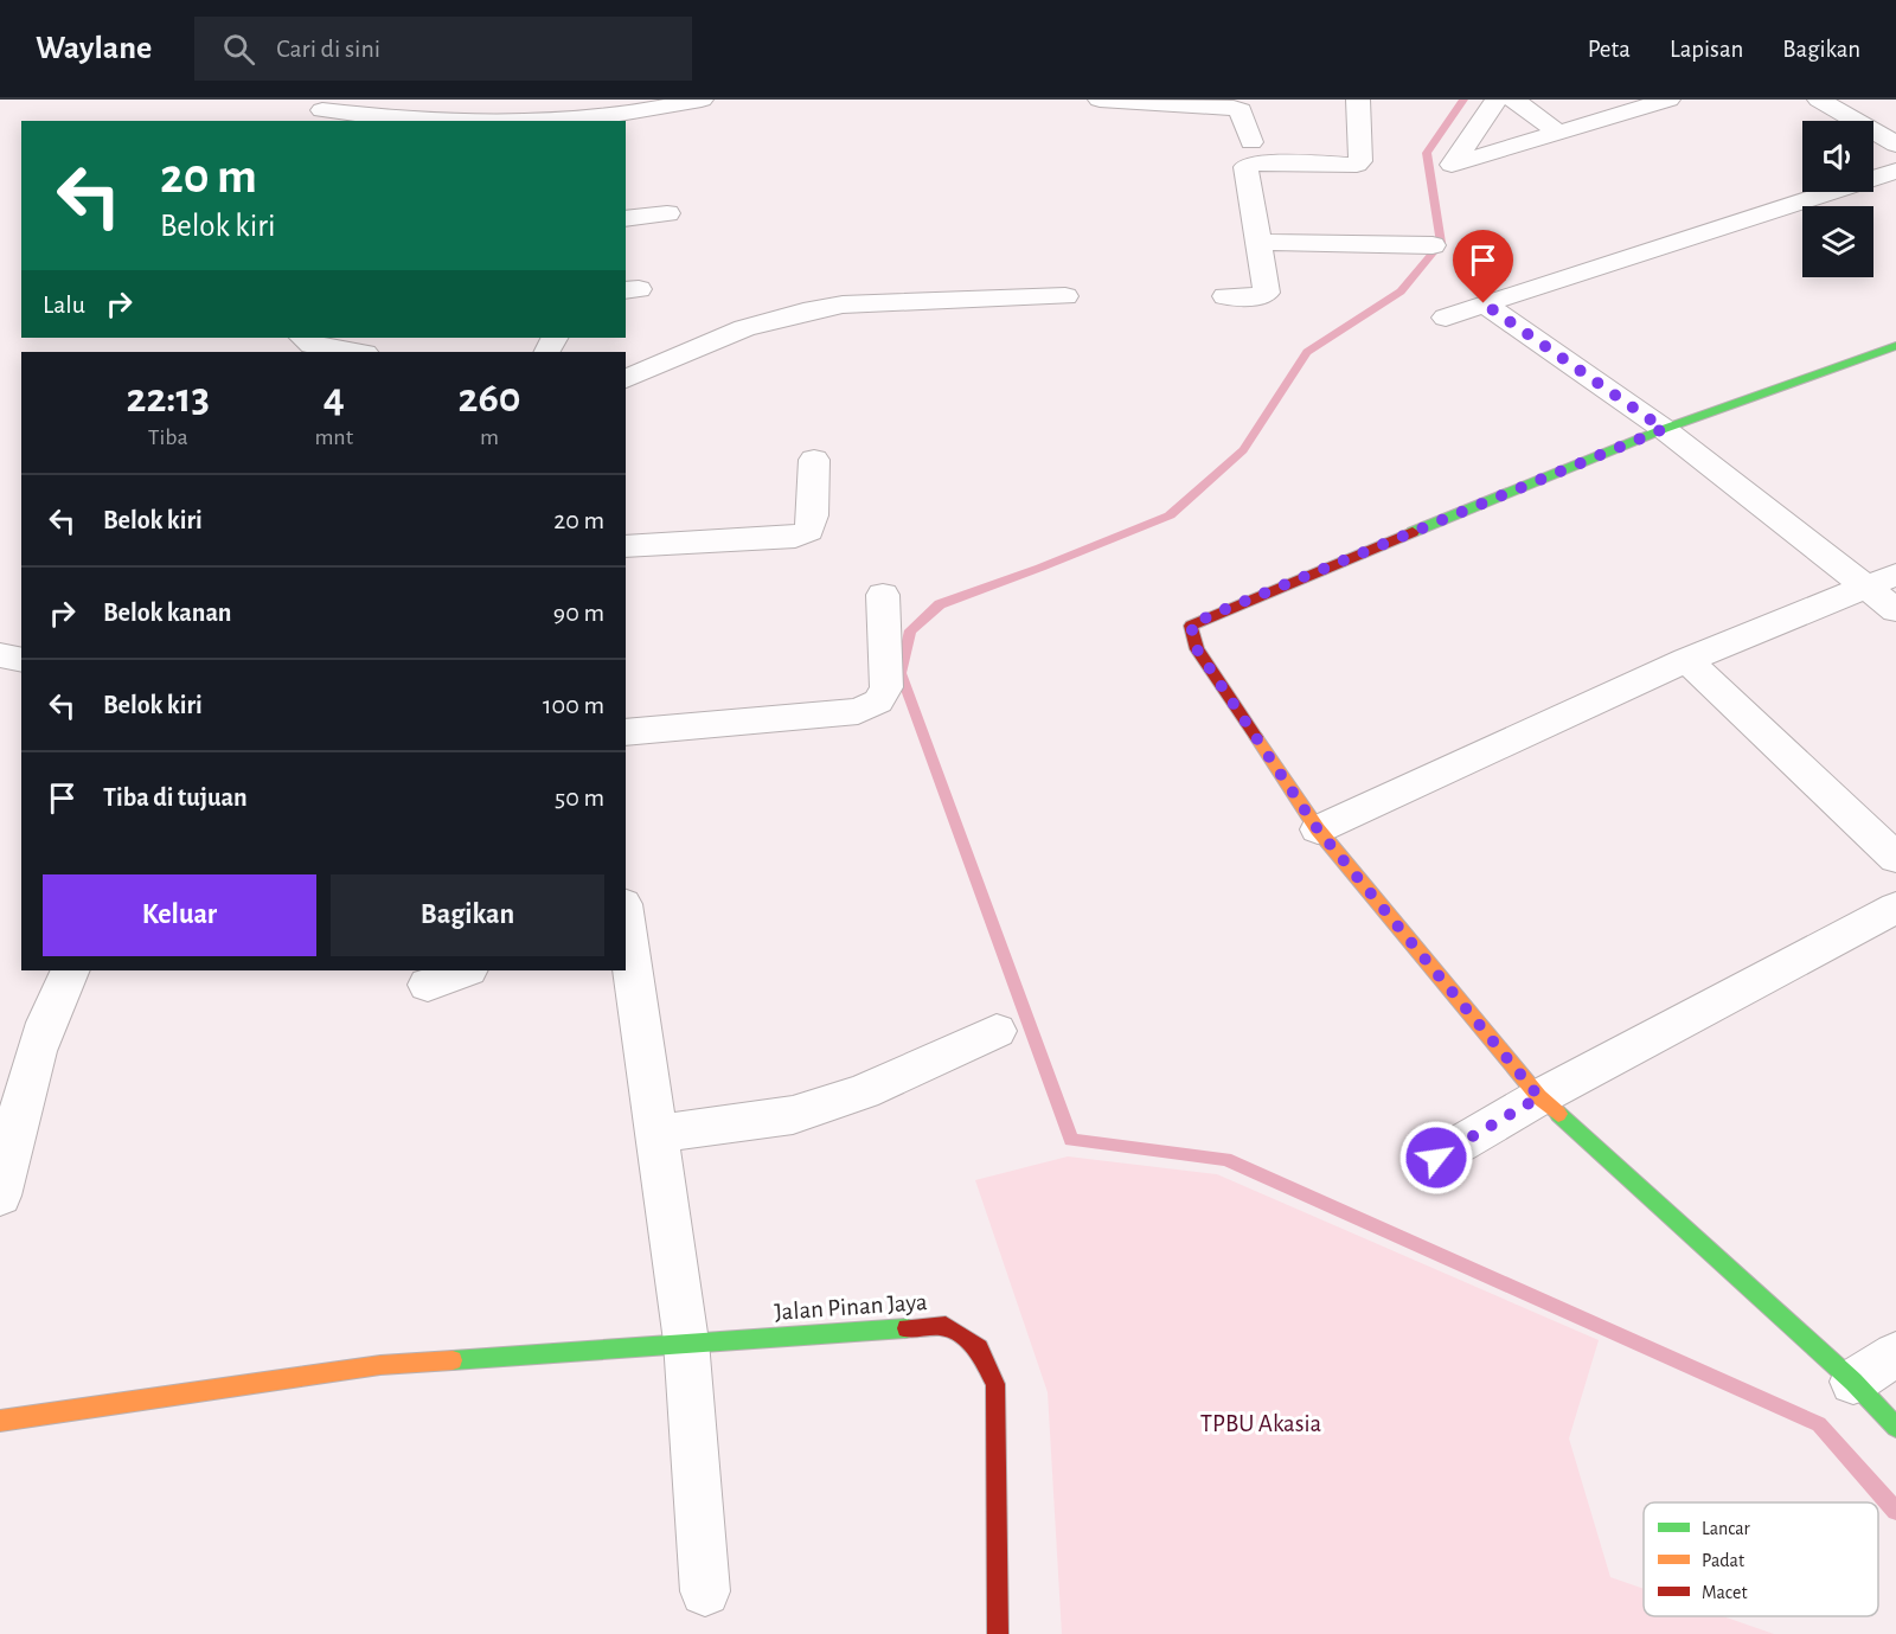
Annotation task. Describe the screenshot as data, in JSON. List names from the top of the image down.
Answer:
{
  "streets": {
    "street": ["Jalan Pinan Jaya"]
  },
  "parks": ["TPBU Akasia"],
  "legend": ["Lancar", "Padat", "Macet"],
  "page": {
    "header": "Waylane",
    "search": "Cari di sini",
    "nav": ["Peta", "Lapisan", "Bagikan"],
    "turn": ["20 m", "Belok kiri"],
    "then": "Lalu",
    "eta": [
      "22:13",
      "Tiba",
      "4",
      "mnt",
      "260",
      "m"
    ],
    "list": [
      {
        "name": "Belok kiri",
        "value": "20 m"
      },
      {
        "name": "Belok kanan",
        "value": "90 m"
      },
      {
        "name": "Belok kiri",
        "value": "100 m"
      },
      {
        "name": "Tiba di tujuan",
        "value": "50 m"
      }
    ],
    "buttons": ["Keluar", "Bagikan"]
  }
}
